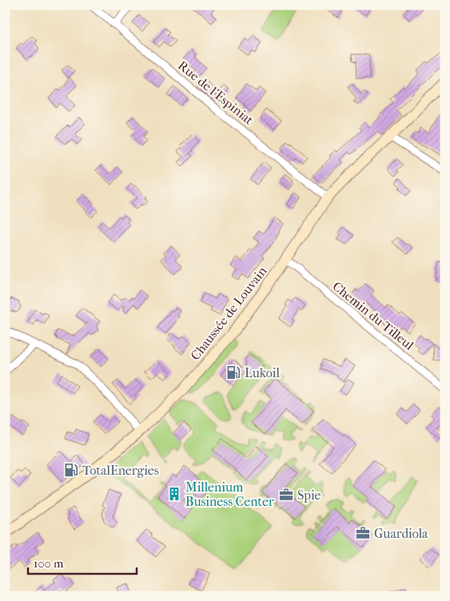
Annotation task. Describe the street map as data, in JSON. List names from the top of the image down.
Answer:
{
  "streets": {
    "main road": ["Chaussée de Louvain"],
    "street": ["Rue de l'Espiniat", "Chemin du Tilleul"]
  },
  "crossings": [
    ["Rue de l'Espiniat", "Chaussée de Louvain"],
    ["Chaussée de Louvain", "Chemin du Tilleul"]
  ],
  "places": {
    "fuel station": ["Lukoil", "TotalEnergies"],
    "building": ["Millenium Business Center"],
    "office": ["Spie", "Guardiola"]
  },
  "scale_bar": "100 m"
}
